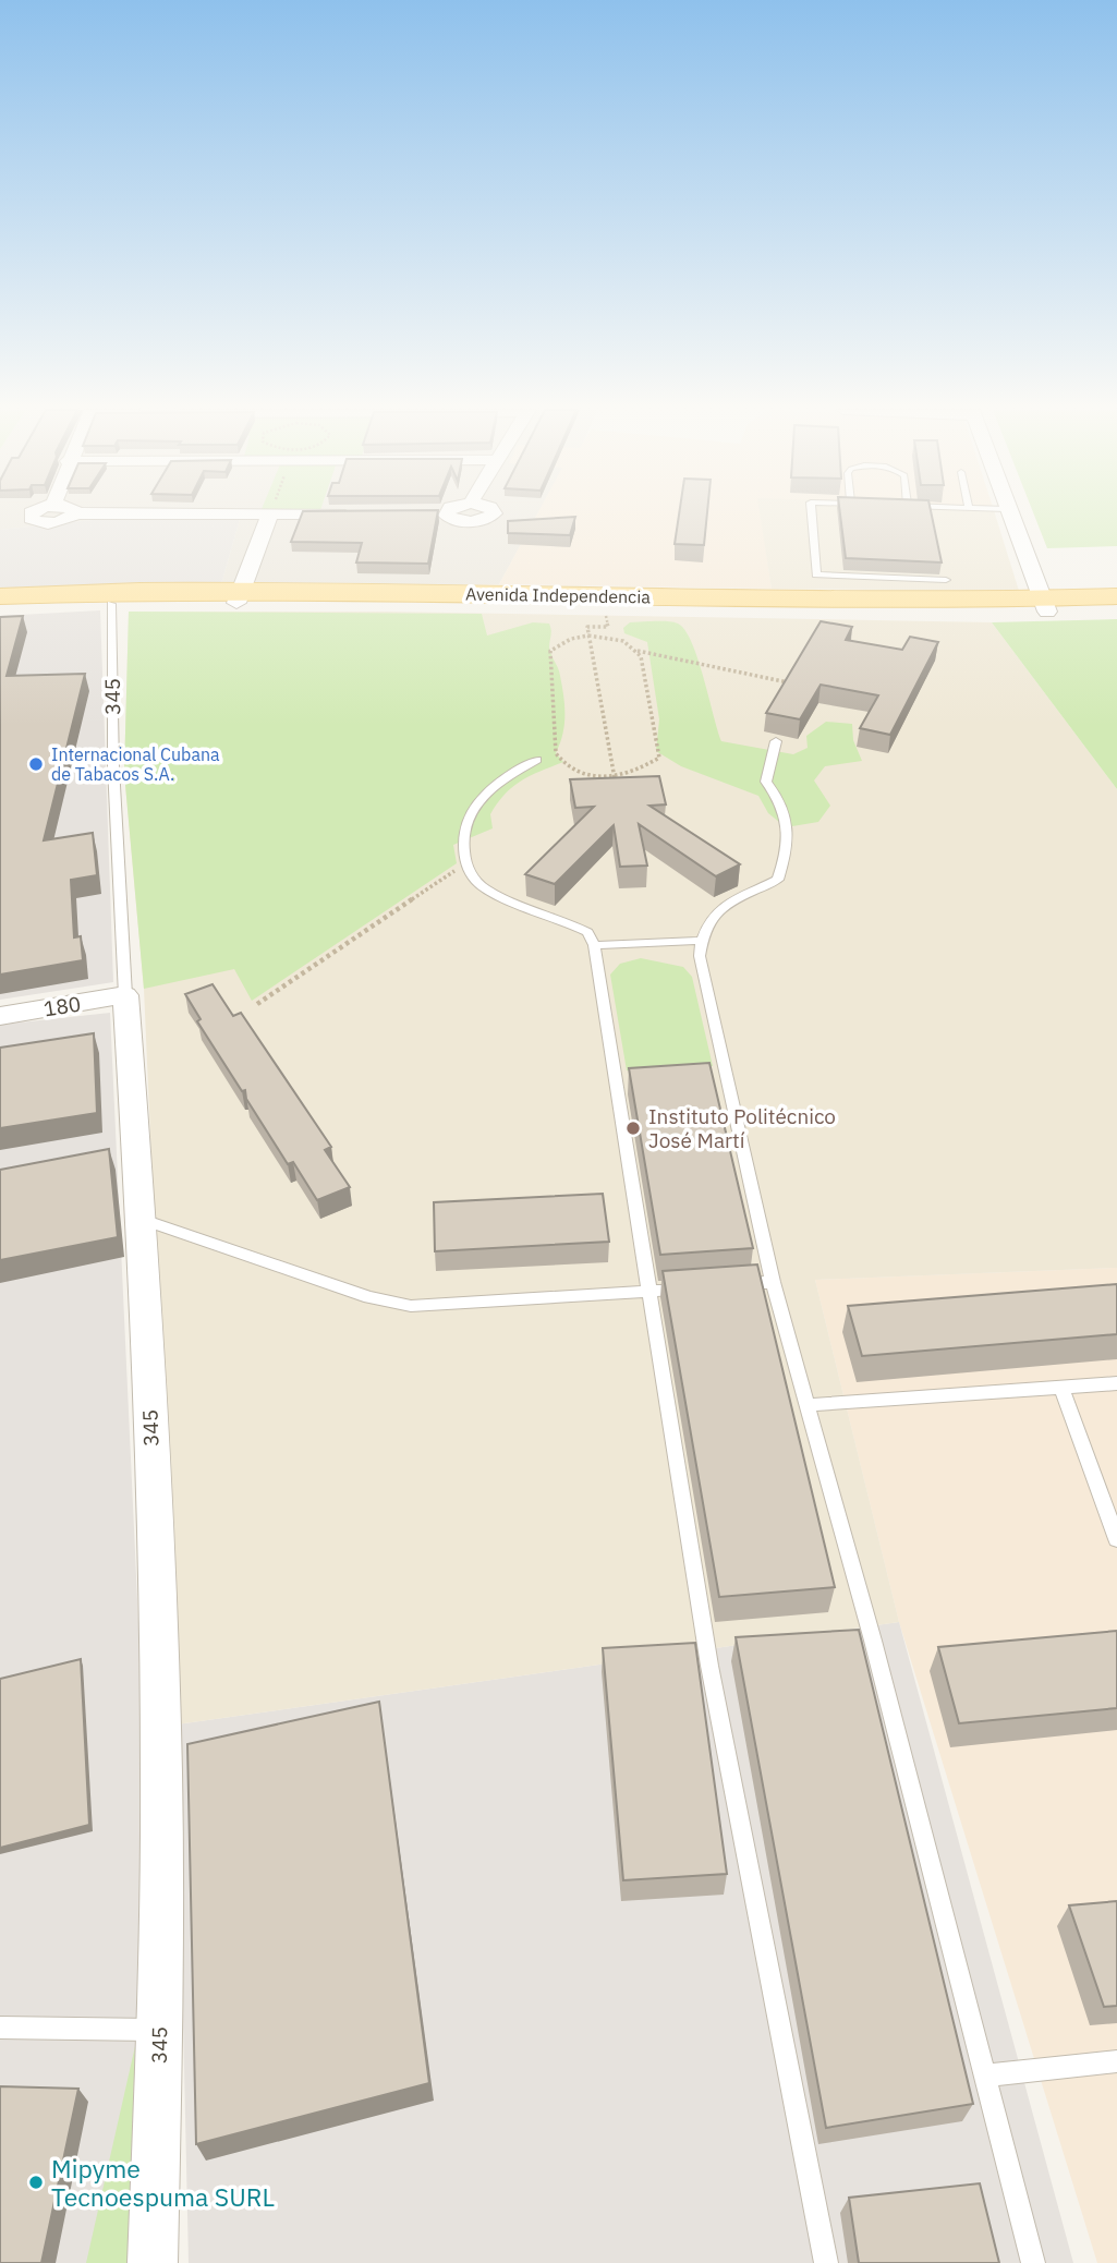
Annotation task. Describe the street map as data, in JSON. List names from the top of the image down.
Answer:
{
  "streets": {
    "main road": ["Avenida Independencia"],
    "street": ["345", "180"]
  },
  "crossings": [
    ["Avenida Independencia", "345"],
    ["345", "180"]
  ],
  "places": ["Internacional Cubana de Tabacos S.A.", "Instituto Politécnico José Martí", "Mipyme Tecnoespuma SURL"]
}
